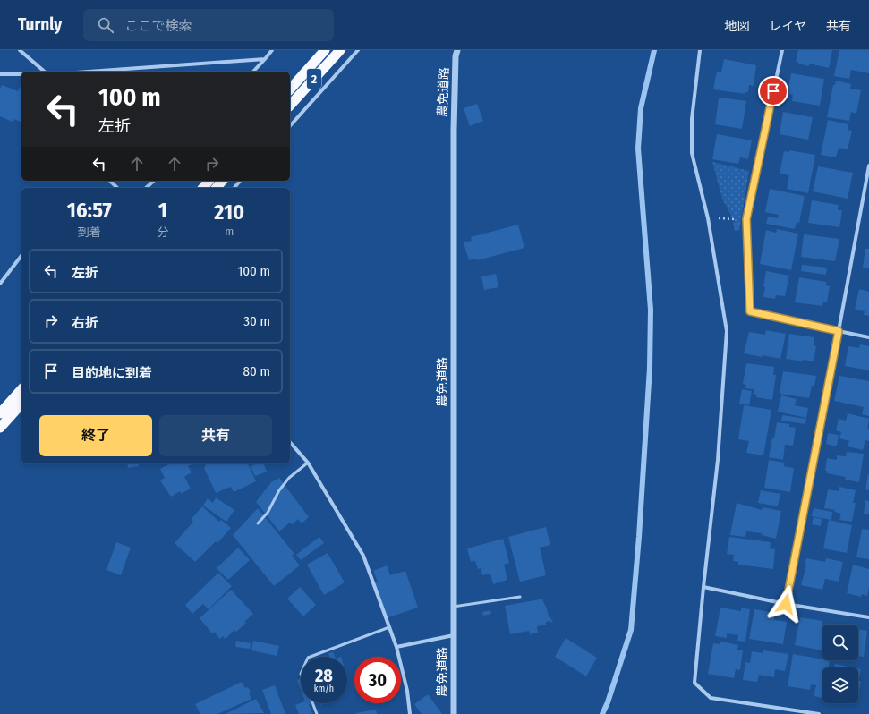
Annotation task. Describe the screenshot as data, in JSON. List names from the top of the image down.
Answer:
{
  "streets": {
    "highway": ["2"],
    "street": ["農免道路"]
  },
  "page": {
    "header": "Turnly",
    "search": "ここで検索",
    "nav": ["地図", "レイヤ", "共有"],
    "turn": ["100 m", "左折"],
    "eta": [
      "16:57",
      "到着",
      "1",
      "分",
      "210",
      "m"
    ],
    "list": [
      {
        "name": "左折",
        "value": "100 m"
      },
      {
        "name": "右折",
        "value": "30 m"
      },
      {
        "name": "目的地に到着",
        "value": "80 m"
      }
    ],
    "buttons": ["終了", "共有"],
    "speed": "28 km/h",
    "limit": "30"
  }
}
